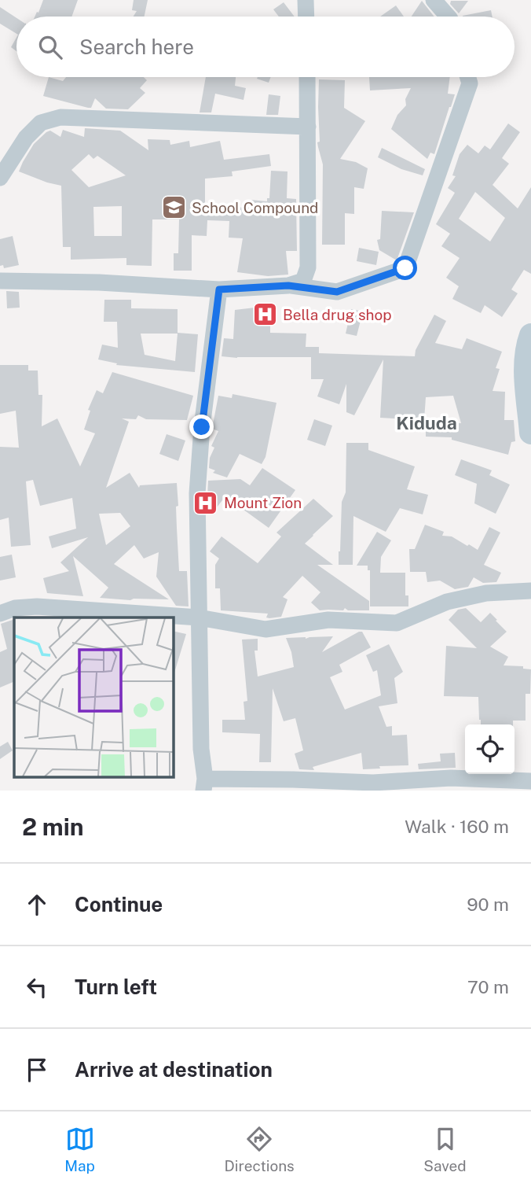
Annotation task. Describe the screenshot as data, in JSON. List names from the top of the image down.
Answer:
{
  "districts": ["Kiduda"],
  "places": {
    "school or university": ["School Compound"],
    "hospital": ["Bella drug shop", "Mount Zion"]
  },
  "page": {
    "search": "Search here",
    "heading": ["2 min", "Walk · 160 m"],
    "list": [
      ["Continue", "90 m"],
      ["Turn left", "70 m"],
      "Arrive at destination"
    ],
    "nav": ["Map", "Directions", "Saved"]
  }
}
